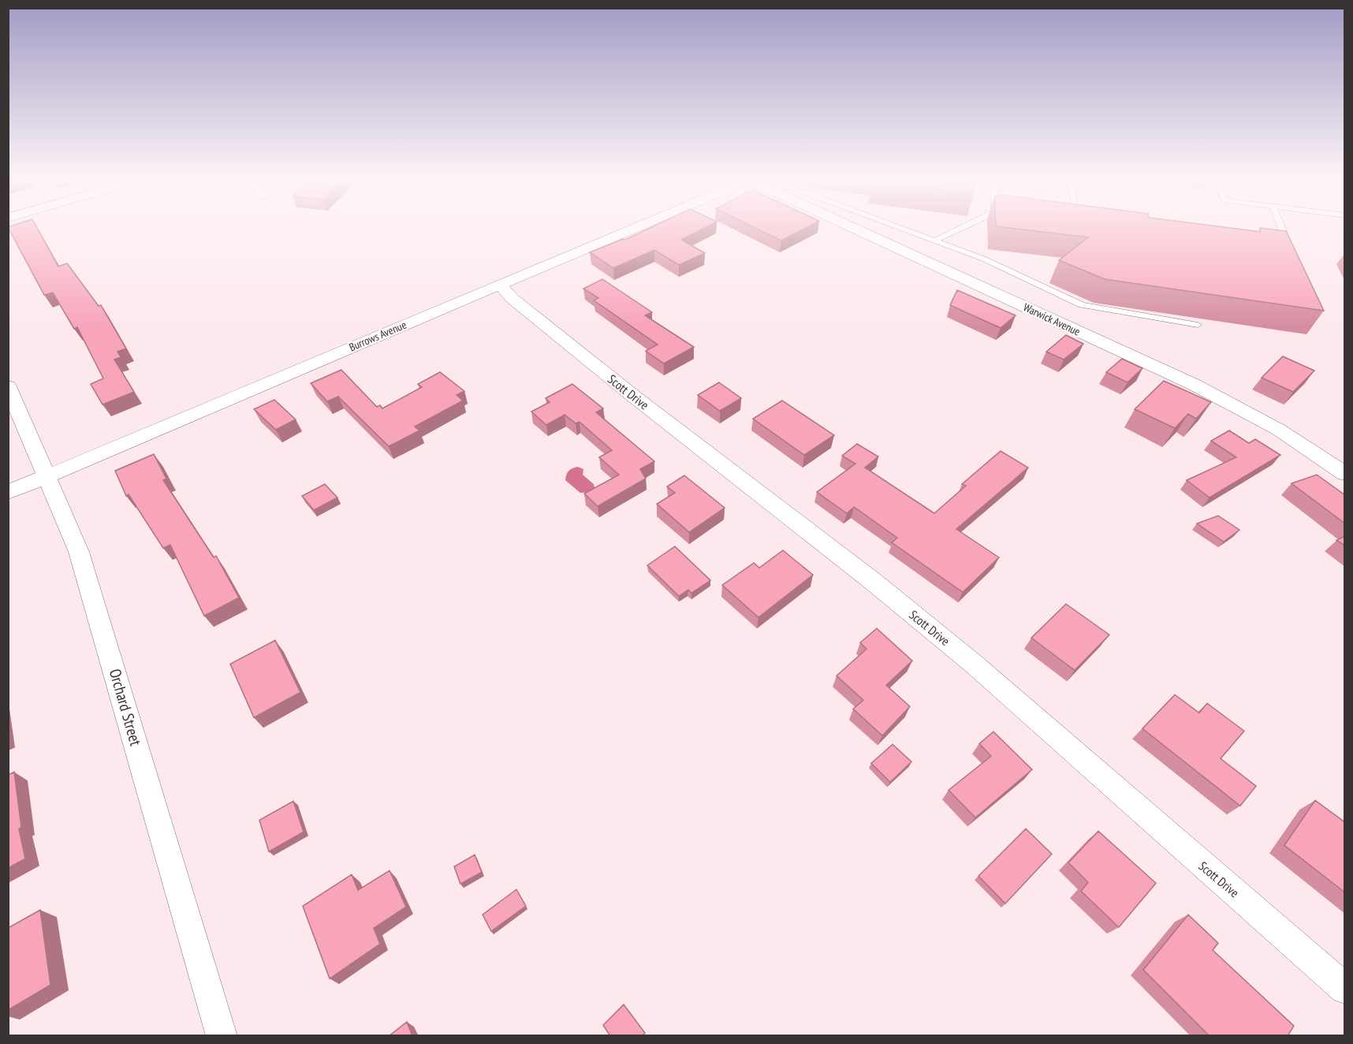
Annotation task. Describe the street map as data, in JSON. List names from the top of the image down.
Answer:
{
  "streets": {
    "street": [
      "Warwick Avenue",
      "Burrows Avenue",
      "Scott Drive",
      "Orchard Street"
    ]
  },
  "crossings": [
    ["Burrows Avenue", "Scott Drive"],
    ["Burrows Avenue", "Orchard Street"]
  ]
}
